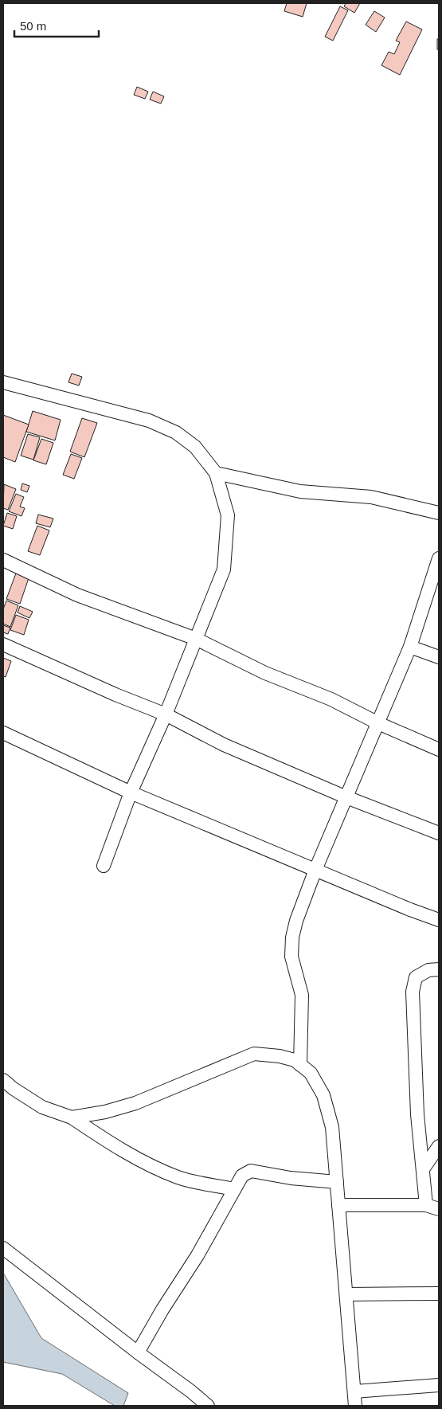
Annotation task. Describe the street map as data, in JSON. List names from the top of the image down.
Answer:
{
  "scale_bar": "50 m"
}
